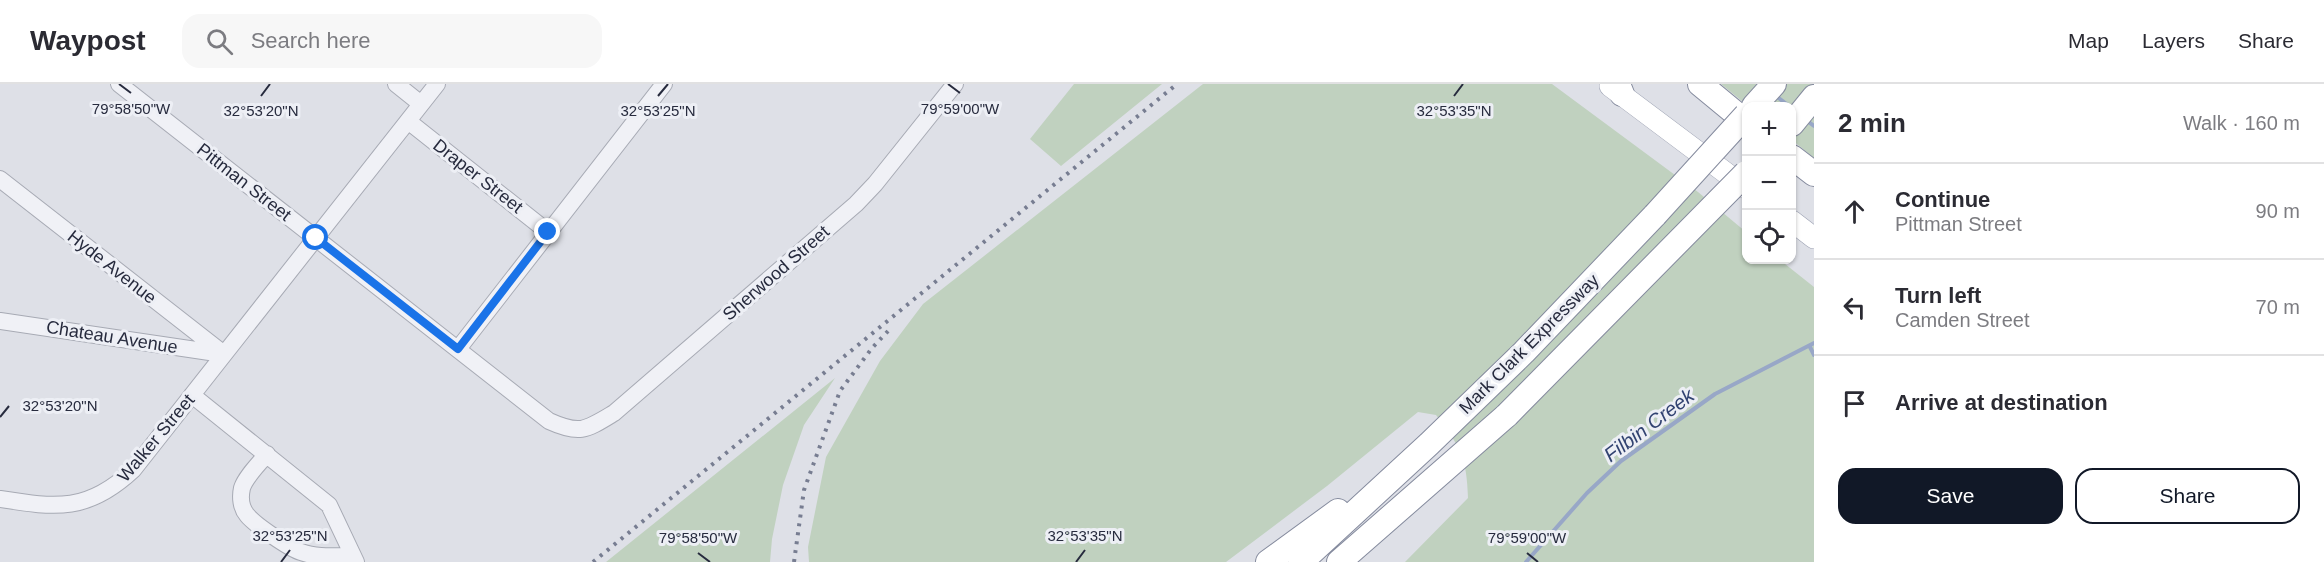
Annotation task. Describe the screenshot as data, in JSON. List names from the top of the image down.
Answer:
{
  "streets": {
    "highway": ["Mark Clark Expressway"],
    "street": [
      "Draper Street",
      "Pittman Street",
      "Hyde Avenue",
      "Sherwood Street",
      "Chateau Avenue",
      "Walker Street"
    ]
  },
  "crossings": [
    ["Draper Street", "Walker Street"],
    ["Pittman Street", "Sherwood Street"],
    ["Pittman Street", "Walker Street"],
    ["Hyde Avenue", "Chateau Avenue"],
    ["Hyde Avenue", "Walker Street"],
    ["Chateau Avenue", "Walker Street"]
  ],
  "water": ["Filbin Creek"],
  "page": {
    "header": "Waypost",
    "search": "Search here",
    "nav": ["Map", "Layers", "Share"],
    "heading": ["2 min", "Walk · 160 m"],
    "map_buttons": ["+", "−"],
    "list": [
      ["Continue", "Pittman Street", "90 m"],
      ["Turn left", "Camden Street", "70 m"],
      "Arrive at destination"
    ],
    "buttons": ["Save", "Share"]
  },
  "coordinates": [
    "79°58'50\"W",
    "79°59'00\"W",
    "32°53'20\"N",
    "32°53'25\"N",
    "32°53'35\"N"
  ]
}
